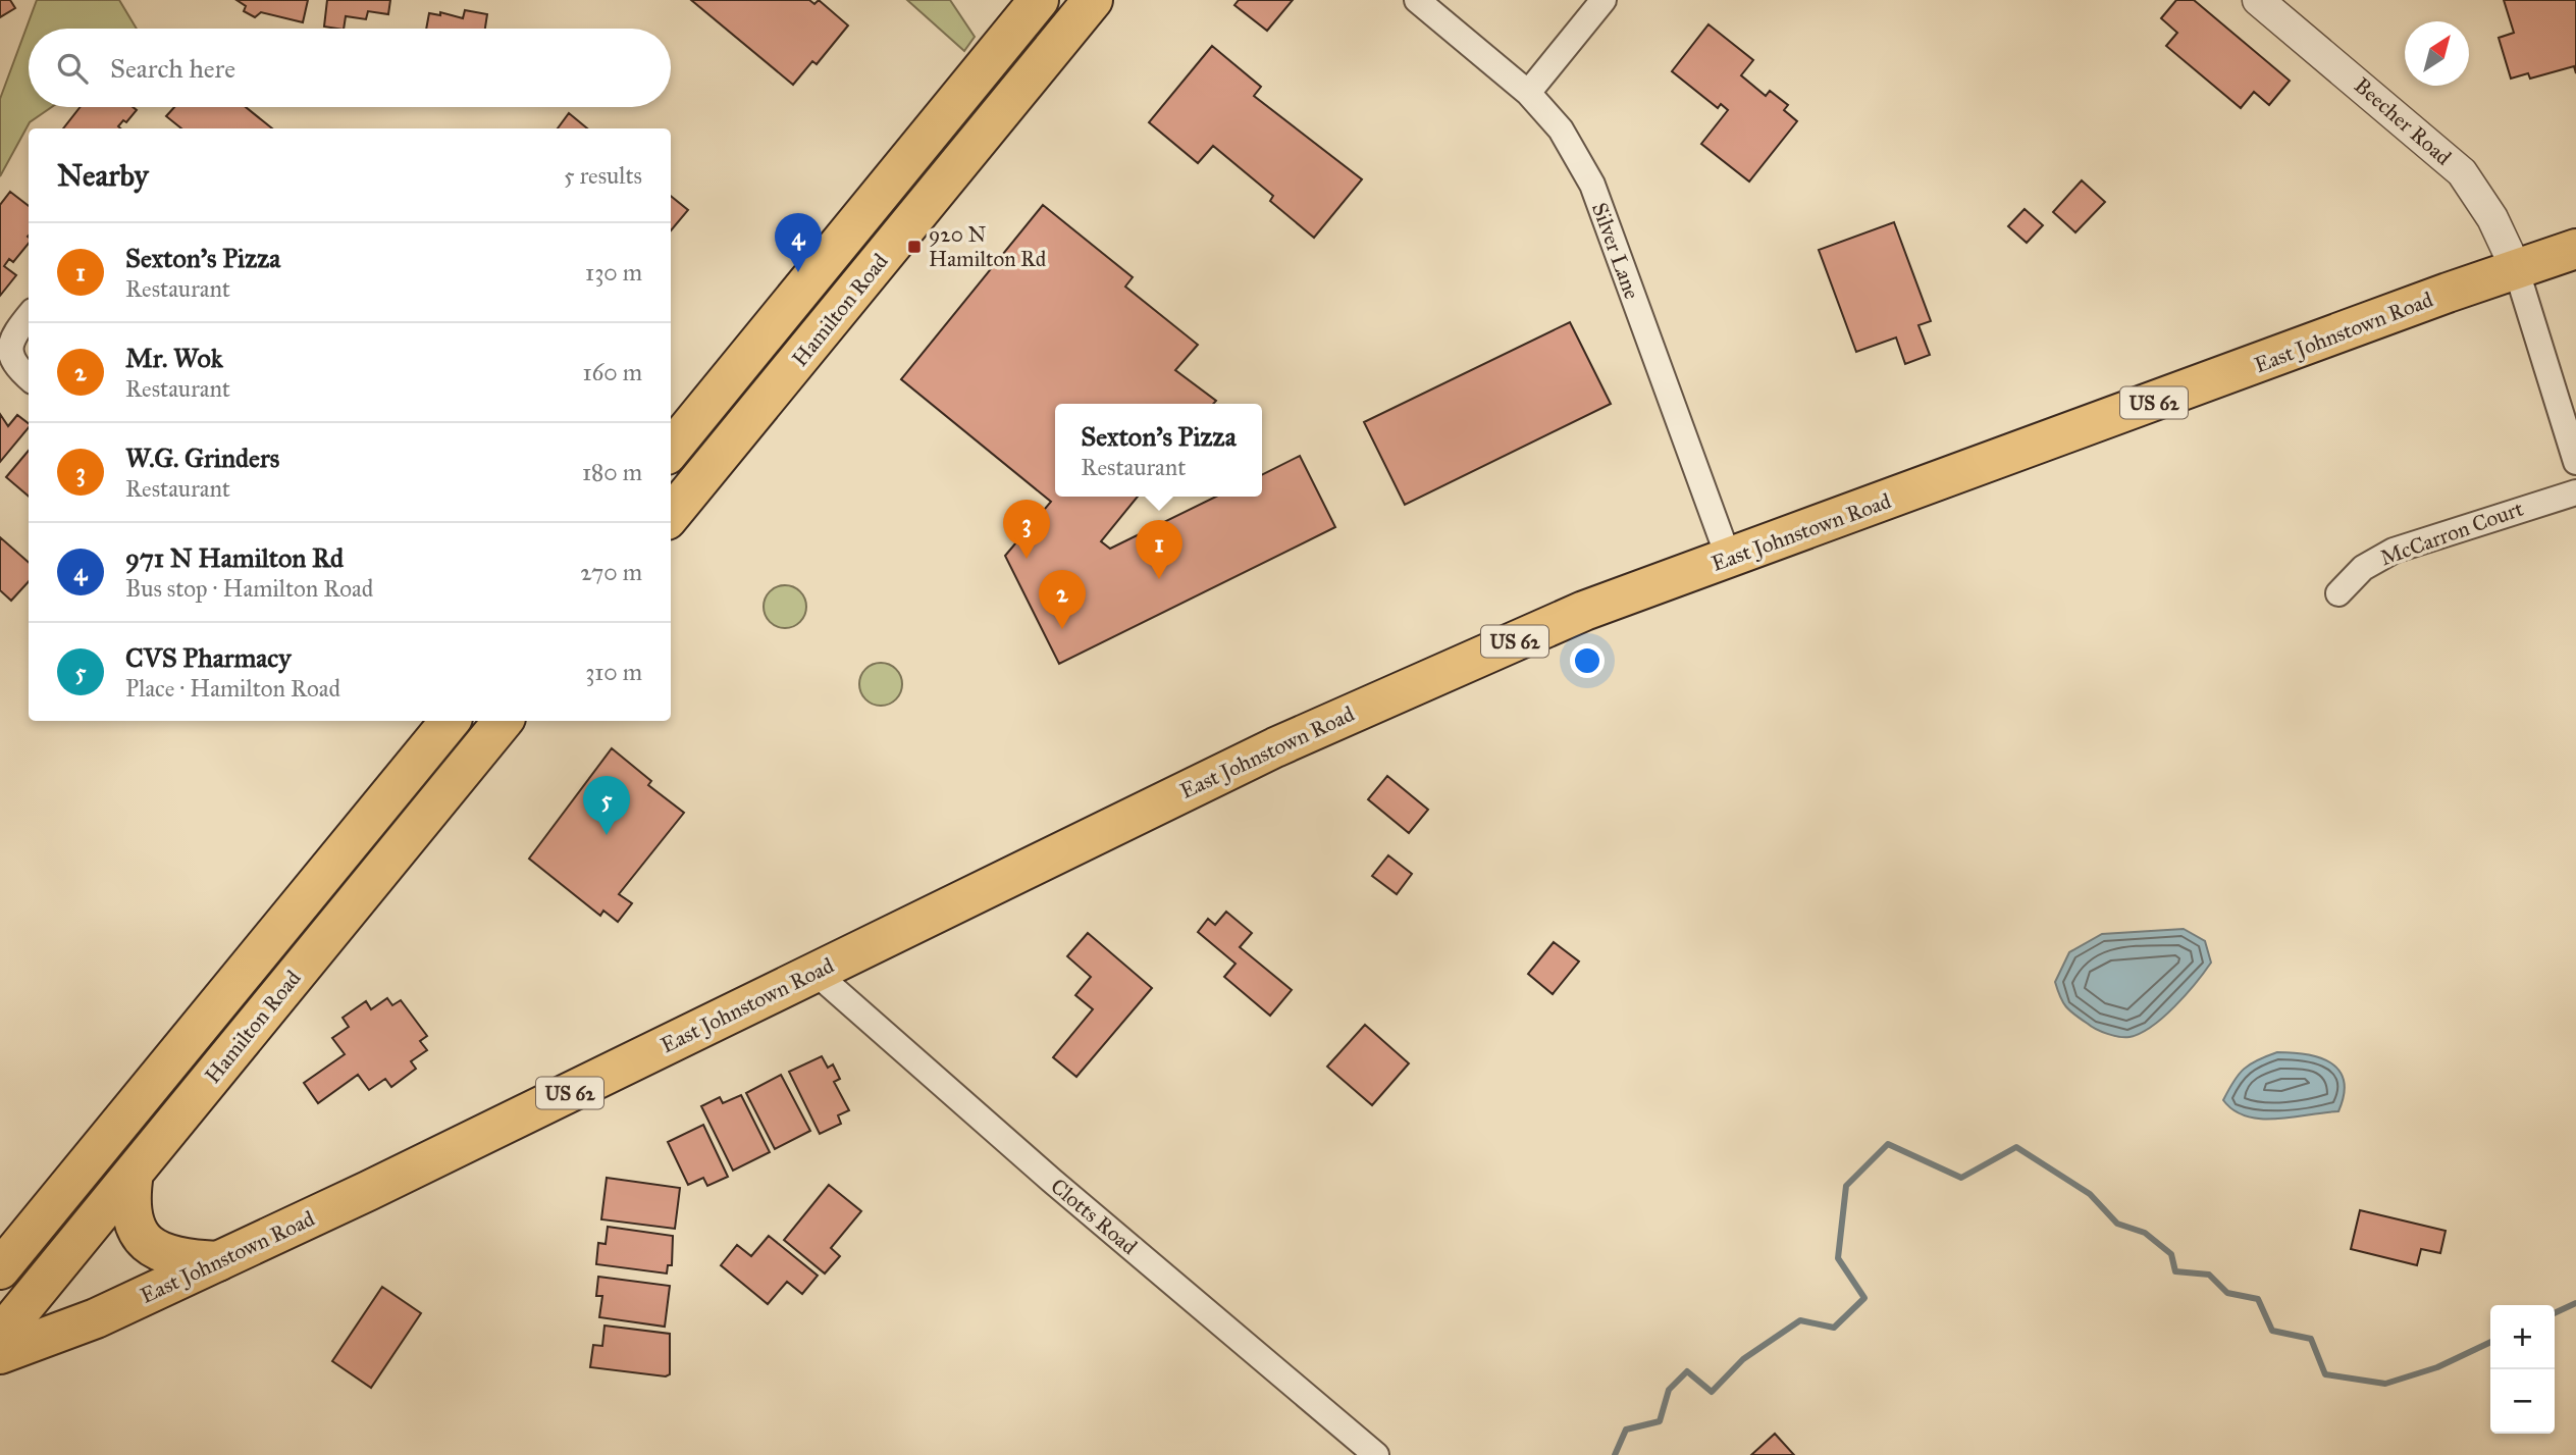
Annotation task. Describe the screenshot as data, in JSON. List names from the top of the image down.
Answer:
{
  "streets": {
    "main road": ["Hamilton Road", "East Johnstown Road", "US 62"],
    "street": [
      "Beecher Road",
      "Silver Lane",
      "McCarron Court",
      "Clotts Road"
    ]
  },
  "crossings": [
    ["Beecher Road", "East Johnstown Road"],
    ["Silver Lane", "East Johnstown Road"],
    ["East Johnstown Road", "Clotts Road"]
  ],
  "places": {
    "transit": ["920 N Hamilton Rd"]
  },
  "north": "top right",
  "page": {
    "search": "Search here",
    "heading": ["Nearby", "5 results"],
    "pins": [
      "4",
      "3",
      "1",
      "2",
      "5"
    ],
    "list": [
      {
        "mark": "1",
        "name": "Sexton’s Pizza",
        "note": "Restaurant",
        "value": "130 m"
      },
      {
        "mark": "2",
        "name": "Mr. Wok",
        "note": "Restaurant",
        "value": "160 m"
      },
      {
        "mark": "3",
        "name": "W.G. Grinders",
        "note": "Restaurant",
        "value": "180 m"
      },
      {
        "mark": "4",
        "name": "971 N Hamilton Rd",
        "note": "Bus stop · Hamilton Road",
        "value": "270 m"
      },
      {
        "mark": "5",
        "name": "CVS Pharmacy",
        "note": "Place · Hamilton Road",
        "value": "310 m"
      }
    ],
    "popup": ["Sexton’s Pizza", "Restaurant"],
    "map_buttons": ["+", "−"]
  }
}
